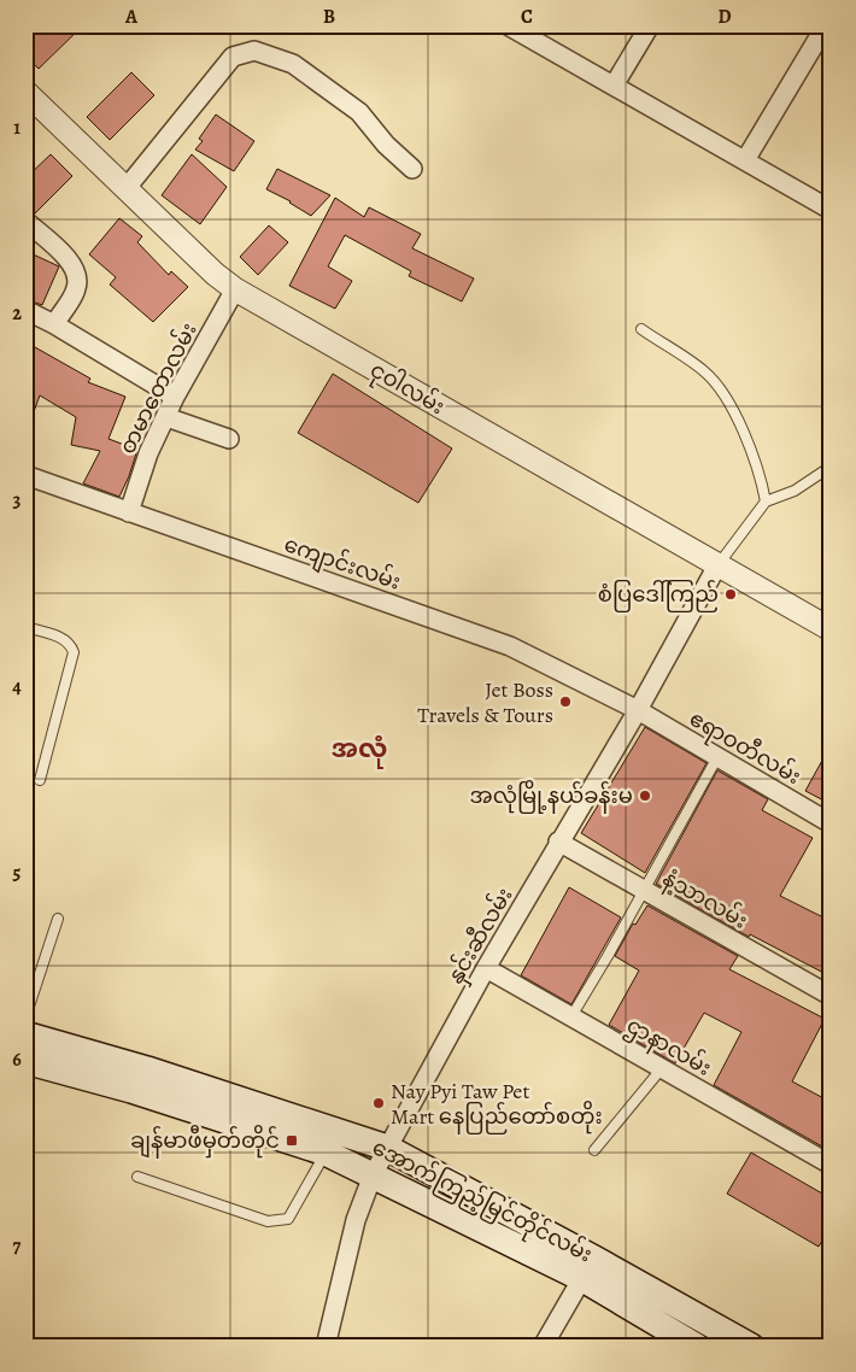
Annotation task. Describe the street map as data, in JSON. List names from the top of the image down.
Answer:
{
  "streets": {
    "main road": ["အောက်ကြည့်မြင်တိုင်လမ်း"],
    "street": [
      "တမာတောလမ်း",
      "ငုဝါလမ်း",
      "ကျောင်းလမ်း",
      "ဧရာဝတီလမ်း",
      "နံ့သာလမ်း",
      "နှင်းဆီလမ်း",
      "ဌာနာလမ်း"
    ]
  },
  "crossings": [
    ["တမာတောလမ်း", "ငုဝါလမ်း"],
    ["တမာတောလမ်း", "ကျောင်းလမ်း"],
    ["ငုဝါလမ်း", "နှင်းဆီလမ်း"],
    ["ကျောင်းလမ်း", "ဧရာဝတီလမ်း"],
    ["ကျောင်းလမ်း", "နှင်းဆီလမ်း"],
    ["ဧရာဝတီလမ်း", "နှင်းဆီလမ်း"],
    ["နံ့သာလမ်း", "နှင်းဆီလမ်း"],
    ["နှင်းဆီလမ်း", "ဌာနာလမ်း"],
    ["နှင်းဆီလမ်း", "အောက်ကြည့်မြင်တိုင်လမ်း"]
  ],
  "districts": ["အလုံ"],
  "places": {
    "other": [
      "စံပြဒေါ်ကြည်",
      "Jet Boss Travels & Tours",
      "အလုံမြို့နယ်ခန်းမ",
      "Nay Pyi Taw Pet Mart နေပြည်တော်စတိုး"
    ],
    "transit": ["ချန်မာဖီမှတ်တိုင်"]
  },
  "grid": {
    "columns": [
      "A",
      "B",
      "C",
      "D"
    ],
    "rows": [
      "1",
      "2",
      "3",
      "4",
      "5",
      "6",
      "7"
    ]
  }
}
